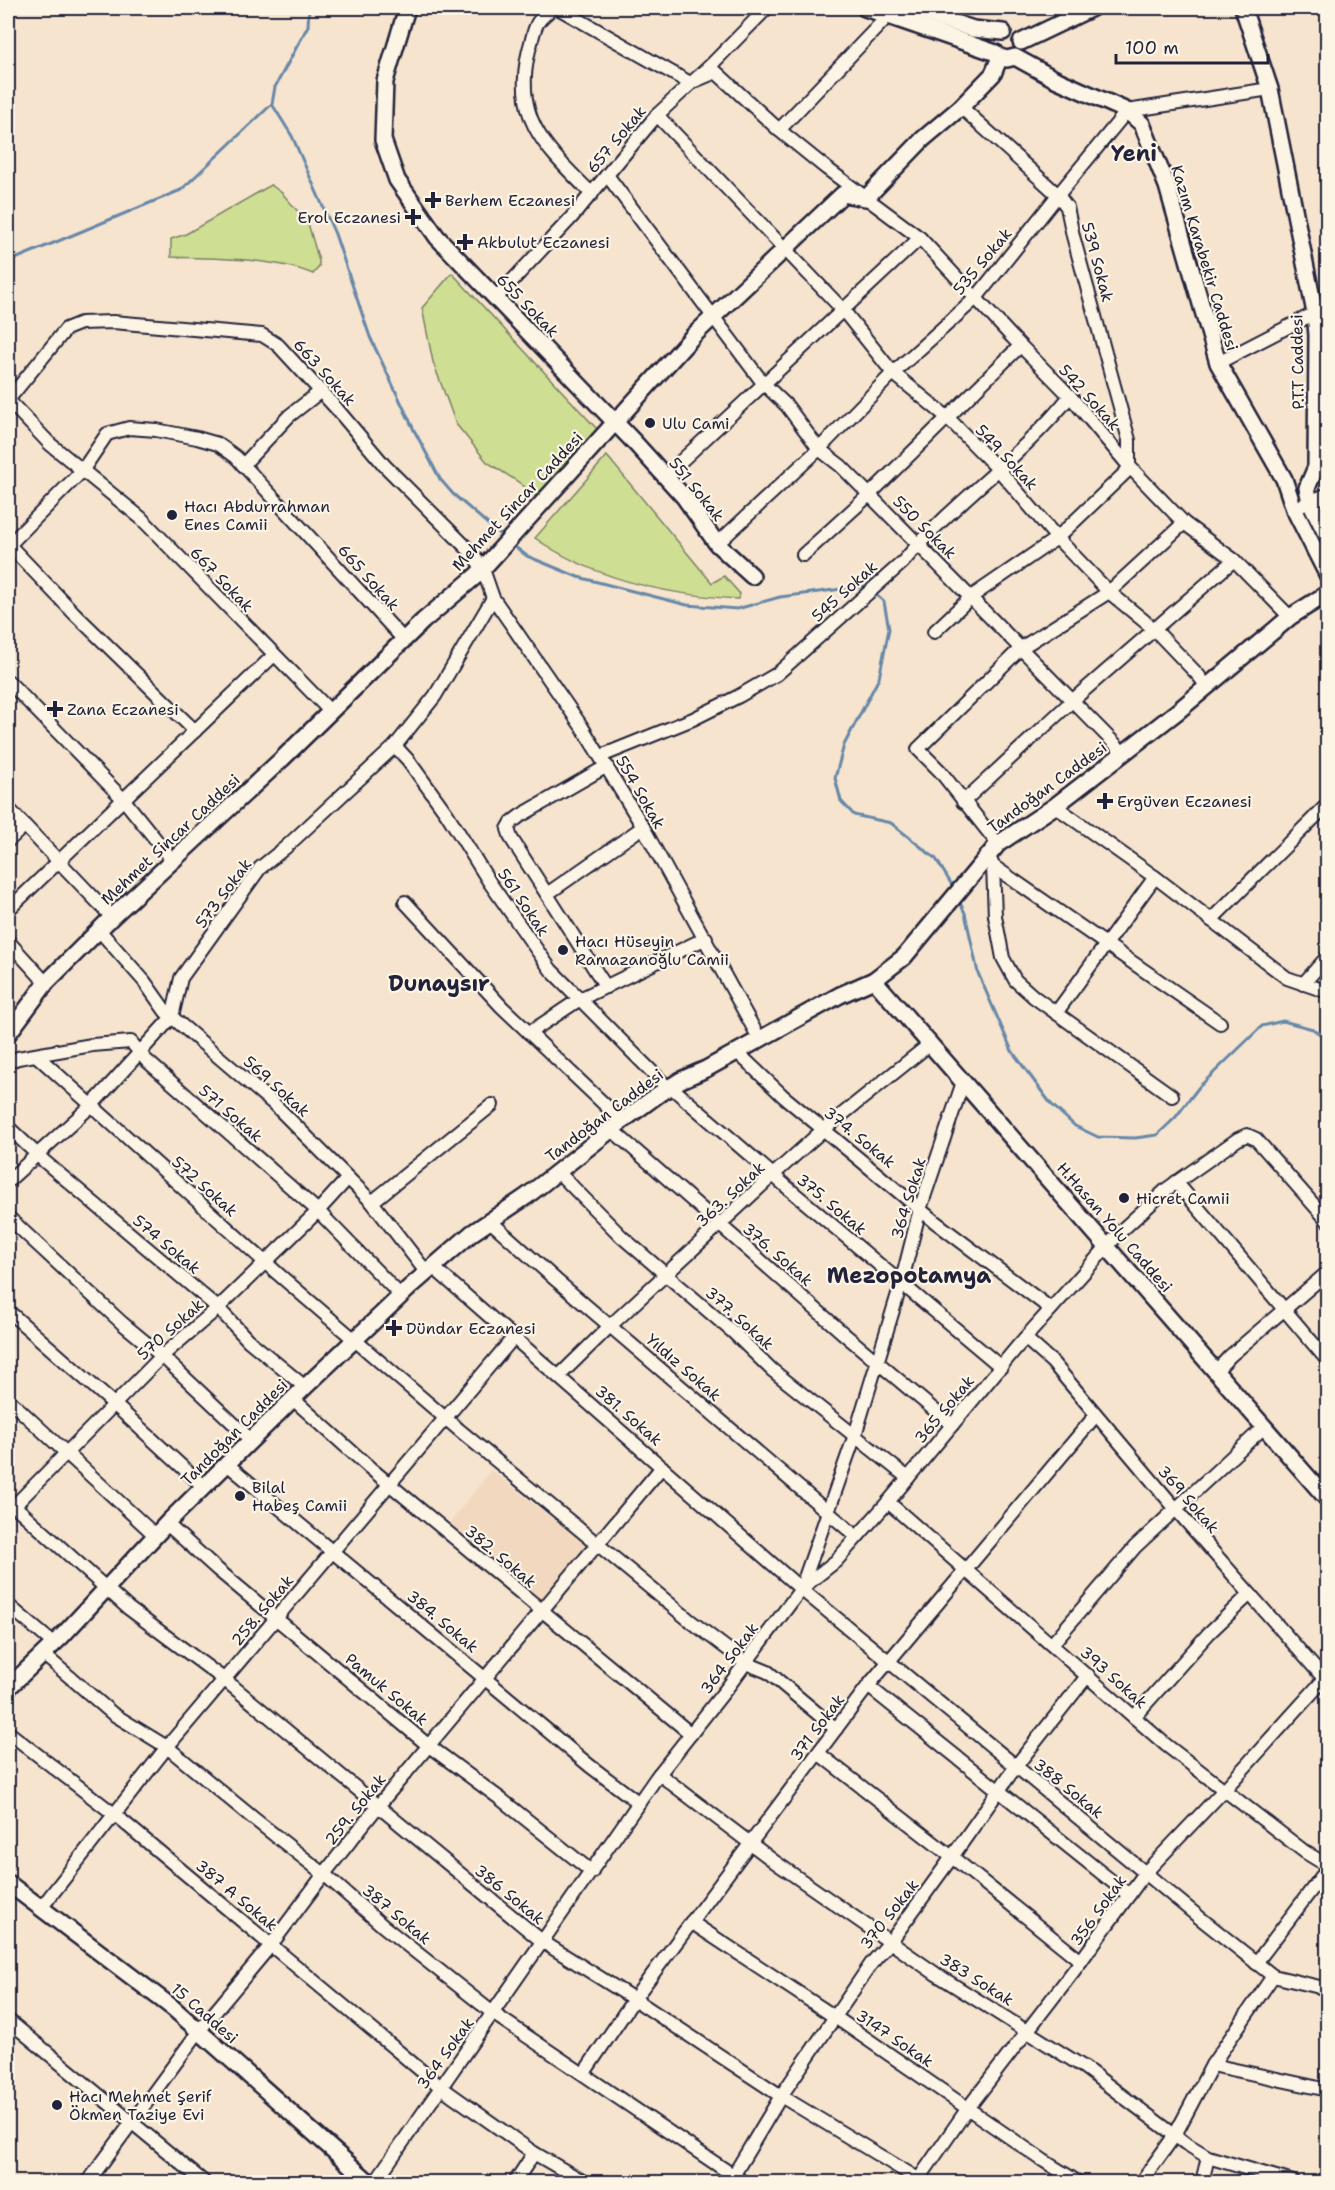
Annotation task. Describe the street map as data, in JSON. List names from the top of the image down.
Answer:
{
  "streets": {
    "street": [
      "657 Sokak",
      "Kazım Karabekir Caddesi",
      "535 Sokak",
      "539 Sokak",
      "655 Sokak",
      "P.T.T Caddesi",
      "663 Sokak",
      "542 Sokak",
      "549 Sokak",
      "551 Sokak",
      "Mehmet Sincar Caddesi",
      "550 Sokak",
      "665 Sokak",
      "667 Sokak",
      "545 Sokak",
      "Tandoğan Caddesi",
      "554 Sokak",
      "573 Sokak",
      "561 Sokak",
      "569 Sokak",
      "571 Sokak",
      "374. Sokak",
      "572 Sokak",
      "363. Sokak",
      "364 Sokak",
      "375. Sokak",
      "H.Hasan Yolu Caddesi",
      "574 Sokak",
      "376. Sokak",
      "377. Sokak",
      "570 Sokak",
      "Yıldız Sokak",
      "365 Sokak",
      "381. Sokak",
      "369 Sokak",
      "382. Sokak",
      "258. Sokak",
      "384. Sokak",
      "393 Sokak",
      "Pamuk Sokak",
      "371 Sokak",
      "388 Sokak",
      "259. Sokak",
      "386 Sokak",
      "387 A Sokak",
      "356 Sokak",
      "387 Sokak",
      "370 Sokak",
      "383 Sokak",
      "15 Caddesi",
      "3147 Sokak"
    ]
  },
  "crossings": [
    ["657 Sokak", "655 Sokak"],
    ["657 Sokak", "542 Sokak"],
    ["657 Sokak", "549 Sokak"],
    ["657 Sokak", "550 Sokak"],
    ["Kazım Karabekir Caddesi", "535 Sokak"],
    ["535 Sokak", "539 Sokak"],
    ["535 Sokak", "542 Sokak"],
    ["535 Sokak", "549 Sokak"],
    ["535 Sokak", "551 Sokak"],
    ["535 Sokak", "550 Sokak"],
    ["539 Sokak", "542 Sokak"],
    ["655 Sokak", "551 Sokak"],
    ["655 Sokak", "Mehmet Sincar Caddesi"],
    ["663 Sokak", "Mehmet Sincar Caddesi"],
    ["663 Sokak", "667 Sokak"],
    ["663 Sokak", "554 Sokak"],
    ["542 Sokak", "Mehmet Sincar Caddesi"],
    ["542 Sokak", "545 Sokak"],
    ["542 Sokak", "Tandoğan Caddesi"],
    ["549 Sokak", "Mehmet Sincar Caddesi"],
    ["549 Sokak", "545 Sokak"],
    ["549 Sokak", "Tandoğan Caddesi"],
    ["551 Sokak", "Mehmet Sincar Caddesi"],
    ["Mehmet Sincar Caddesi", "550 Sokak"],
    ["Mehmet Sincar Caddesi", "665 Sokak"],
    ["Mehmet Sincar Caddesi", "667 Sokak"],
    ["Mehmet Sincar Caddesi", "554 Sokak"],
    ["Mehmet Sincar Caddesi", "569 Sokak"],
    ["550 Sokak", "545 Sokak"],
    ["550 Sokak", "Tandoğan Caddesi"],
    ["665 Sokak", "667 Sokak"],
    ["545 Sokak", "554 Sokak"],
    ["Tandoğan Caddesi", "554 Sokak"],
    ["Tandoğan Caddesi", "561 Sokak"],
    ["Tandoğan Caddesi", "569 Sokak"],
    ["Tandoğan Caddesi", "571 Sokak"],
    ["Tandoğan Caddesi", "374. Sokak"],
    ["Tandoğan Caddesi", "572 Sokak"],
    ["Tandoğan Caddesi", "375. Sokak"],
    ["Tandoğan Caddesi", "H.Hasan Yolu Caddesi"],
    ["Tandoğan Caddesi", "574 Sokak"],
    ["Tandoğan Caddesi", "376. Sokak"],
    ["Tandoğan Caddesi", "377. Sokak"],
    ["Tandoğan Caddesi", "Yıldız Sokak"],
    ["Tandoğan Caddesi", "381. Sokak"],
    ["Tandoğan Caddesi", "382. Sokak"],
    ["Tandoğan Caddesi", "384. Sokak"],
    ["Tandoğan Caddesi", "Pamuk Sokak"],
    ["Tandoğan Caddesi", "386 Sokak"],
    ["Tandoğan Caddesi", "387 Sokak"],
    ["554 Sokak", "573 Sokak"],
    ["573 Sokak", "561 Sokak"],
    ["573 Sokak", "569 Sokak"],
    ["573 Sokak", "571 Sokak"],
    ["573 Sokak", "572 Sokak"],
    ["573 Sokak", "574 Sokak"],
    ["561 Sokak", "375. Sokak"],
    ["569 Sokak", "570 Sokak"],
    ["569 Sokak", "381. Sokak"],
    ["571 Sokak", "572 Sokak"],
    ["571 Sokak", "570 Sokak"],
    ["374. Sokak", "363. Sokak"],
    ["374. Sokak", "364 Sokak"],
    ["374. Sokak", "365 Sokak"],
    ["572 Sokak", "364 Sokak"],
    ["572 Sokak", "570 Sokak"],
    ["572 Sokak", "258. Sokak"],
    ["572 Sokak", "371 Sokak"],
    ["572 Sokak", "259. Sokak"],
    ["363. Sokak", "375. Sokak"],
    ["363. Sokak", "H.Hasan Yolu Caddesi"],
    ["363. Sokak", "376. Sokak"],
    ["363. Sokak", "377. Sokak"],
    ["363. Sokak", "Yıldız Sokak"],
    ["363. Sokak", "381. Sokak"],
    ["364 Sokak", "375. Sokak"],
    ["364 Sokak", "H.Hasan Yolu Caddesi"],
    ["364 Sokak", "376. Sokak"],
    ["364 Sokak", "377. Sokak"],
    ["364 Sokak", "Yıldız Sokak"],
    ["364 Sokak", "365 Sokak"],
    ["364 Sokak", "381. Sokak"],
    ["364 Sokak", "382. Sokak"],
    ["364 Sokak", "384. Sokak"],
    ["364 Sokak", "Pamuk Sokak"],
    ["364 Sokak", "388 Sokak"],
    ["364 Sokak", "386 Sokak"],
    ["364 Sokak", "387 A Sokak"],
    ["364 Sokak", "387 Sokak"],
    ["364 Sokak", "383 Sokak"],
    ["375. Sokak", "365 Sokak"],
    ["H.Hasan Yolu Caddesi", "365 Sokak"],
    ["574 Sokak", "570 Sokak"],
    ["376. Sokak", "365 Sokak"],
    ["377. Sokak", "365 Sokak"],
    ["570 Sokak", "386 Sokak"],
    ["Yıldız Sokak", "365 Sokak"],
    ["365 Sokak", "381. Sokak"],
    ["365 Sokak", "369 Sokak"],
    ["365 Sokak", "393 Sokak"],
    ["365 Sokak", "388 Sokak"],
    ["381. Sokak", "258. Sokak"],
    ["381. Sokak", "388 Sokak"],
    ["381. Sokak", "259. Sokak"],
    ["369 Sokak", "371 Sokak"],
    ["369 Sokak", "356 Sokak"],
    ["382. Sokak", "258. Sokak"],
    ["382. Sokak", "259. Sokak"],
    ["258. Sokak", "384. Sokak"],
    ["258. Sokak", "Pamuk Sokak"],
    ["258. Sokak", "386 Sokak"],
    ["258. Sokak", "387 A Sokak"],
    ["258. Sokak", "387 Sokak"],
    ["258. Sokak", "15 Caddesi"],
    ["384. Sokak", "259. Sokak"],
    ["393 Sokak", "371 Sokak"],
    ["393 Sokak", "356 Sokak"],
    ["393 Sokak", "370 Sokak"],
    ["Pamuk Sokak", "259. Sokak"],
    ["371 Sokak", "388 Sokak"],
    ["371 Sokak", "386 Sokak"],
    ["371 Sokak", "387 Sokak"],
    ["371 Sokak", "383 Sokak"],
    ["371 Sokak", "3147 Sokak"],
    ["388 Sokak", "356 Sokak"],
    ["388 Sokak", "370 Sokak"],
    ["259. Sokak", "386 Sokak"],
    ["259. Sokak", "387 A Sokak"],
    ["259. Sokak", "387 Sokak"],
    ["259. Sokak", "15 Caddesi"],
    ["386 Sokak", "356 Sokak"],
    ["386 Sokak", "370 Sokak"],
    ["356 Sokak", "383 Sokak"],
    ["356 Sokak", "3147 Sokak"],
    ["387 Sokak", "370 Sokak"],
    ["370 Sokak", "383 Sokak"],
    ["370 Sokak", "3147 Sokak"]
  ],
  "districts": ["Yeni", "Dunaysır", "Mezopotamya"],
  "places": {
    "health": [
      "Berhem Eczanesi",
      "Erol Eczanesi",
      "Akbulut Eczanesi",
      "Zana Eczanesi",
      "Ergüven Eczanesi",
      "Dündar Eczanesi"
    ],
    "other": [
      "Ulu Cami",
      "Hacı Abdurrahman Enes Camii",
      "Hacı Hüseyin Ramazanoğlu Camii",
      "Hicret Camii",
      "Bilal Habeş Camii",
      "Hacı Mehmet Şerif Ökmen Taziye Evi"
    ]
  },
  "scale_bar": "100 m"
}
